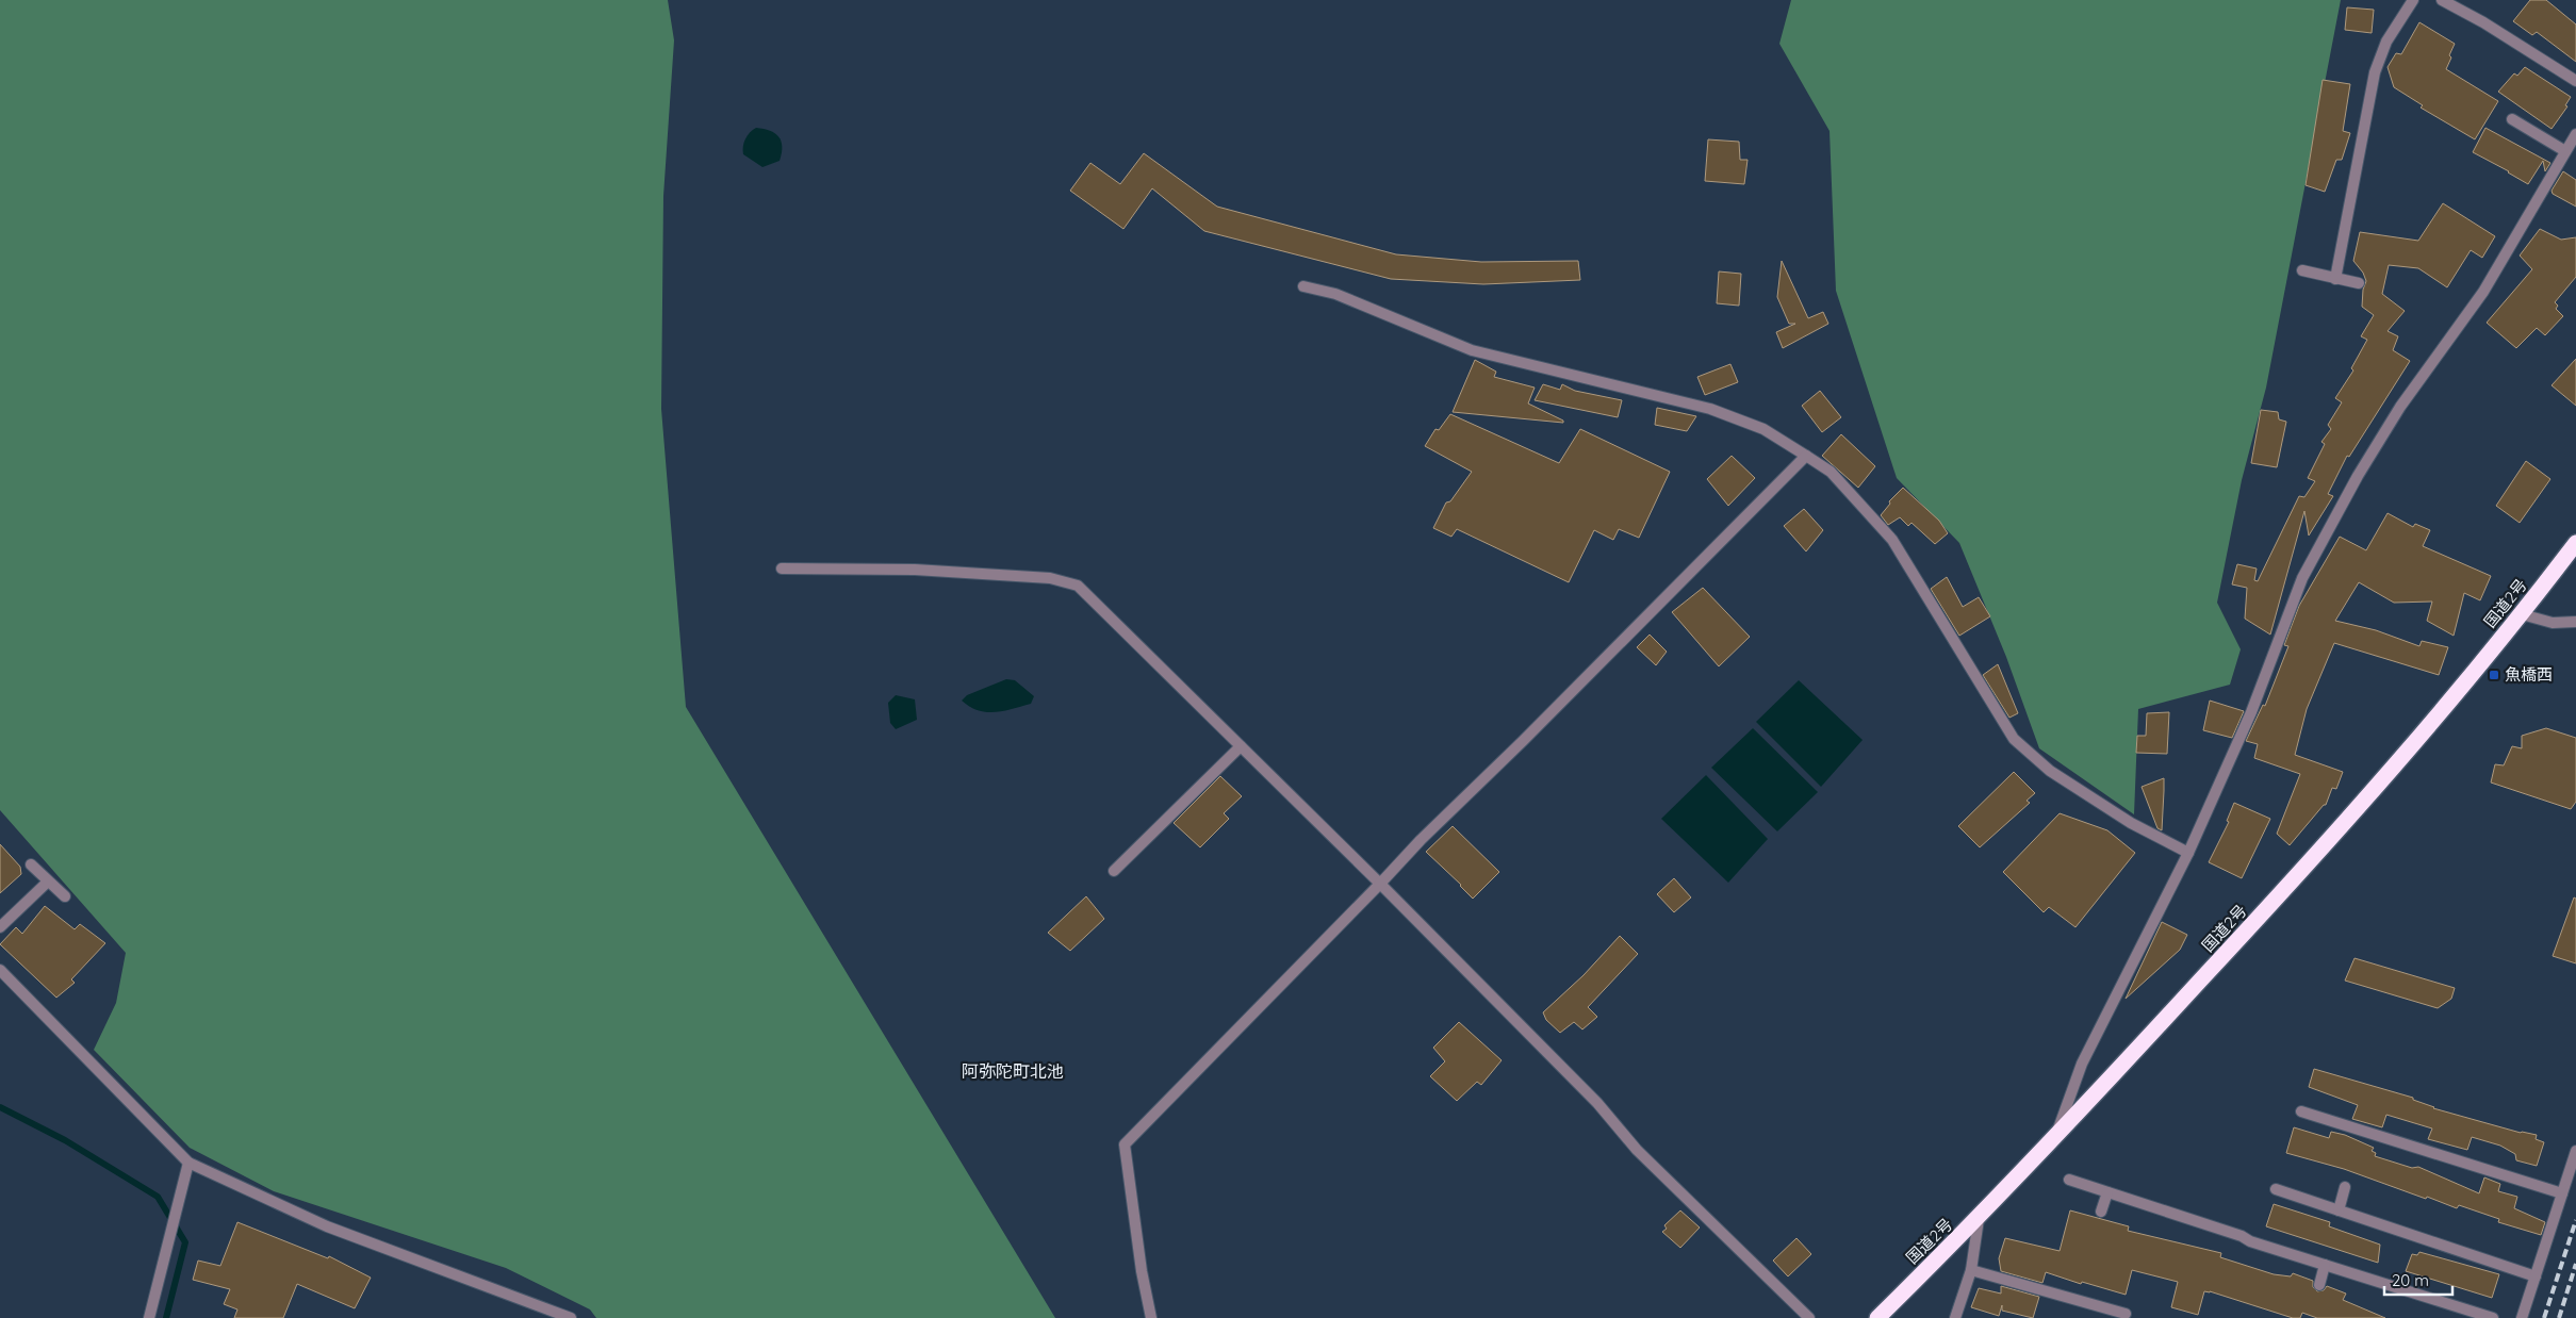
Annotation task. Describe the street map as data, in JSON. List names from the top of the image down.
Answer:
{
  "streets": {
    "highway": ["国道2号"]
  },
  "districts": ["阿弥陀町北池"],
  "places": {
    "transit": ["魚橋西"]
  },
  "scale_bar": "20 m"
}
